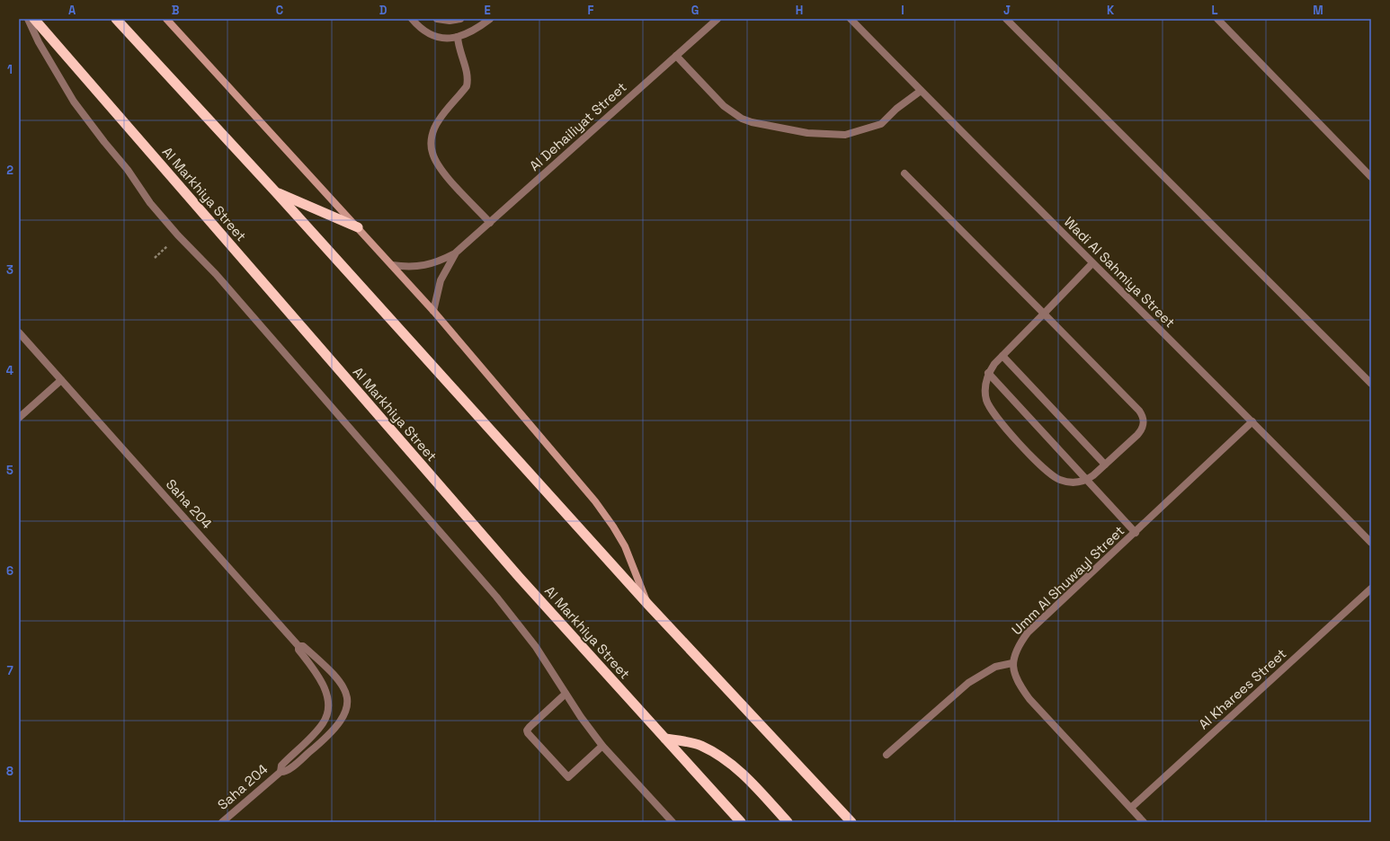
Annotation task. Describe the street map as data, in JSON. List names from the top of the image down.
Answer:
{
  "streets": {
    "highway": ["Al Markhiya Street"],
    "street": [
      "Al Dehailiyat Street",
      "Wadi Al Sahmiya Street",
      "Saha 204",
      "Umm Al Shuwayl Street",
      "Al Kharees Street"
    ]
  },
  "crossings": [
    ["Wadi Al Sahmiya Street", "Umm Al Shuwayl Street"]
  ],
  "grid": {
    "columns": [
      "A",
      "B",
      "C",
      "D",
      "E",
      "F",
      "G",
      "H",
      "I",
      "J",
      "K",
      "L",
      "M"
    ],
    "rows": [
      "1",
      "2",
      "3",
      "4",
      "5",
      "6",
      "7",
      "8"
    ]
  }
}
